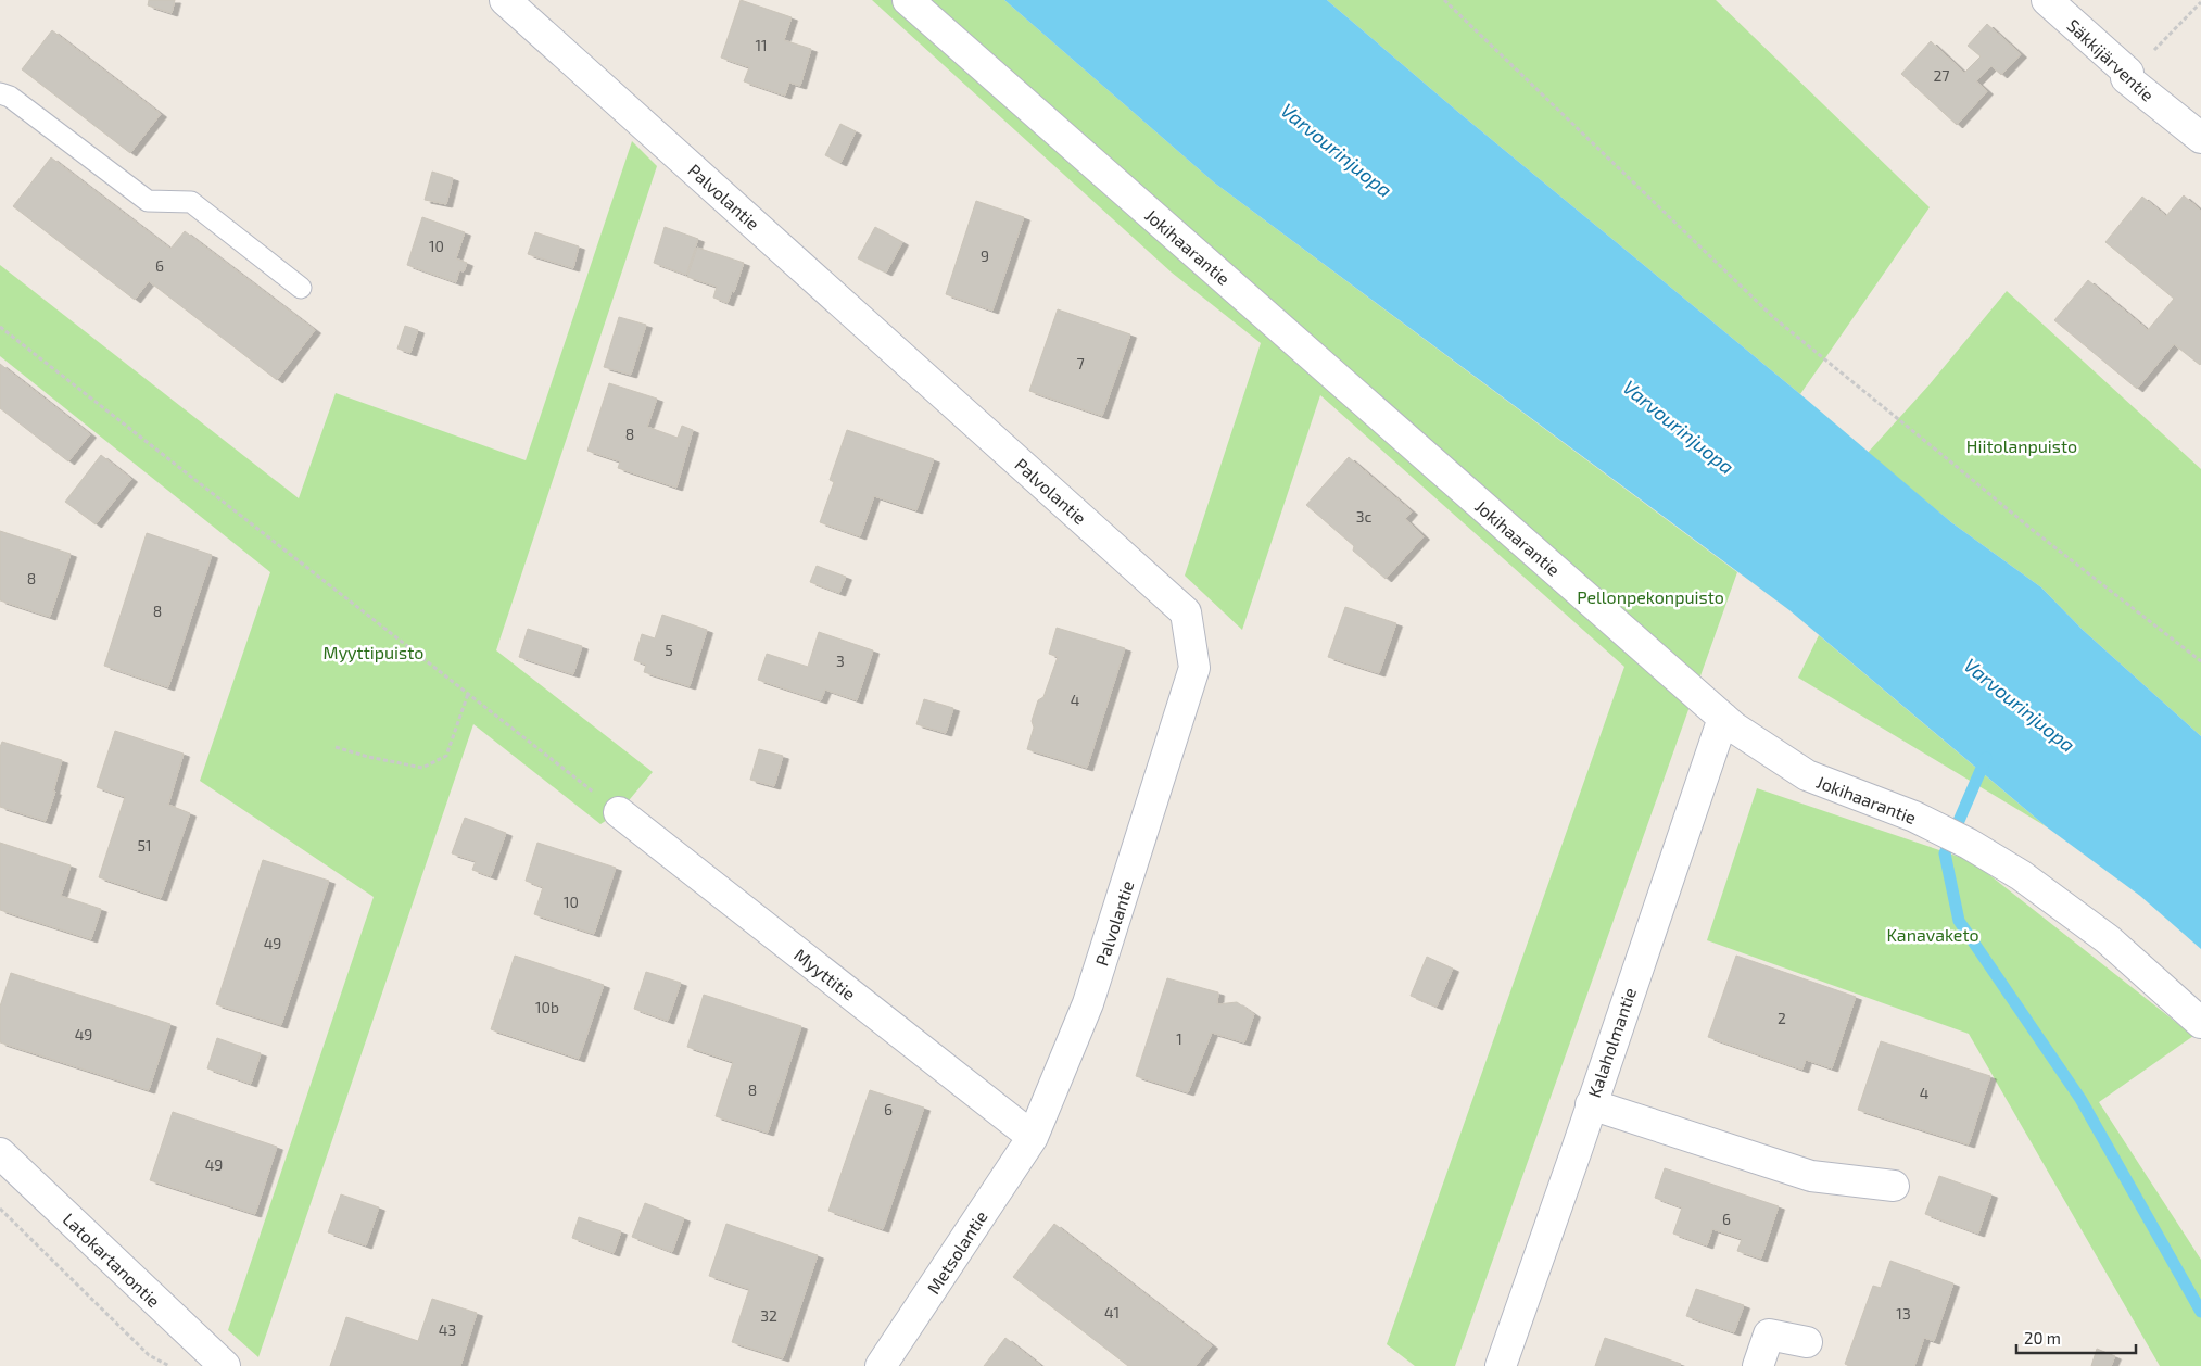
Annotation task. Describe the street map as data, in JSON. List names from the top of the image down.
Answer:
{
  "streets": {
    "street": [
      "Säkkijärventie",
      "Palvolantie",
      "Jokihaarantie",
      "Myyttitie",
      "Kalaholmantie",
      "Metsolantie",
      "Latokartanontie"
    ]
  },
  "crossings": [
    ["Palvolantie", "Myyttitie"],
    ["Palvolantie", "Metsolantie"],
    ["Jokihaarantie", "Kalaholmantie"],
    ["Myyttitie", "Metsolantie"]
  ],
  "water": ["Varvourinjuopa"],
  "parks": [
    "Hiitolanpuisto",
    "Pellonpekonpuisto",
    "Myyttipuisto",
    "Kanavaketo"
  ],
  "house_numbers": [
    "11",
    "27",
    "10",
    "9",
    "6",
    "7",
    "8",
    "3c",
    "8",
    "8",
    "5",
    "3",
    "4",
    "51",
    "10",
    "49",
    "10b",
    "2",
    "49",
    "1",
    "8",
    "4",
    "6",
    "49",
    "6",
    "41",
    "13",
    "32",
    "43"
  ],
  "scale_bar": "20 m"
}
